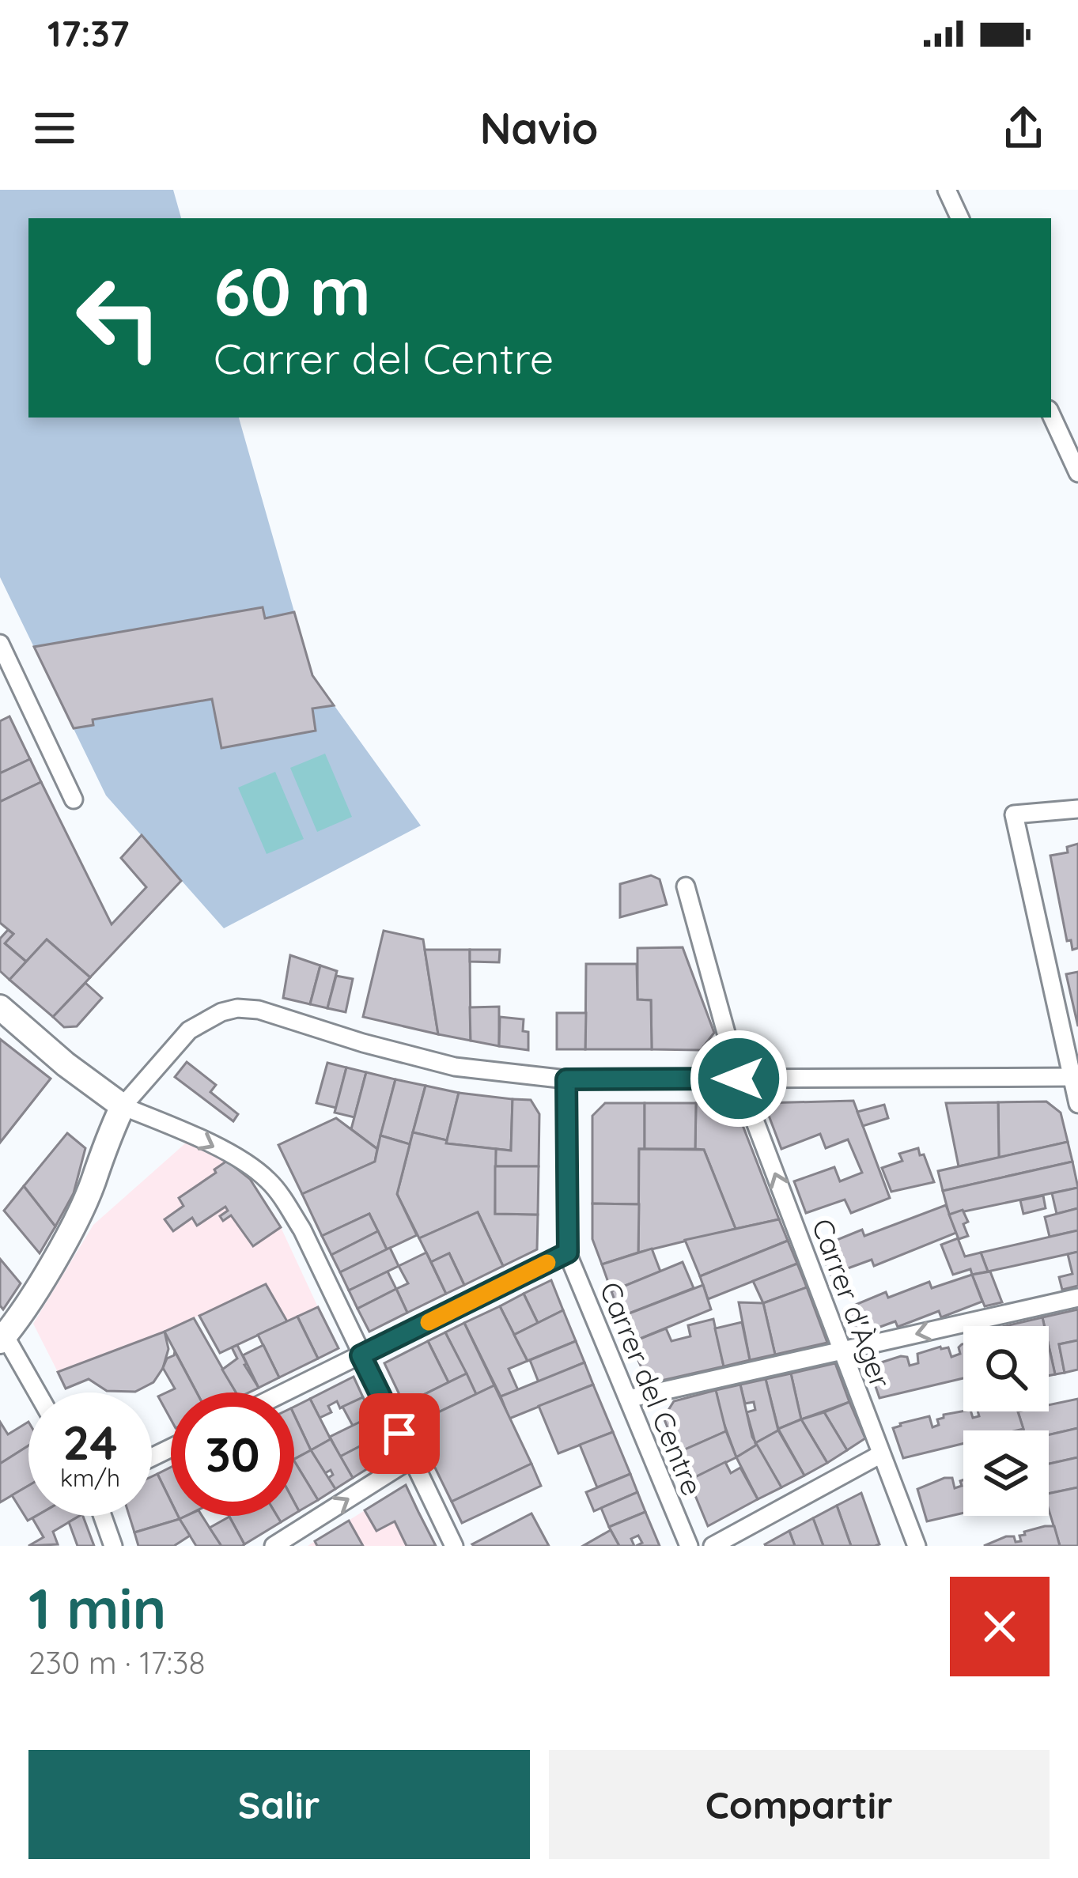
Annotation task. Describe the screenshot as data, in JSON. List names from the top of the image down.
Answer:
{
  "streets": {
    "street": ["Carrer d'Àger", "Carrer del Centre"]
  },
  "one_way": ["Carrer d'Àger"],
  "page": {
    "status": "17:37",
    "header": "Navio",
    "turn": ["60 m", "Carrer del Centre"],
    "speed": "24 km/h",
    "limit": "30",
    "heading": ["1 min", "230 m · 17:38"],
    "buttons": ["Salir", "Compartir"]
  }
}
